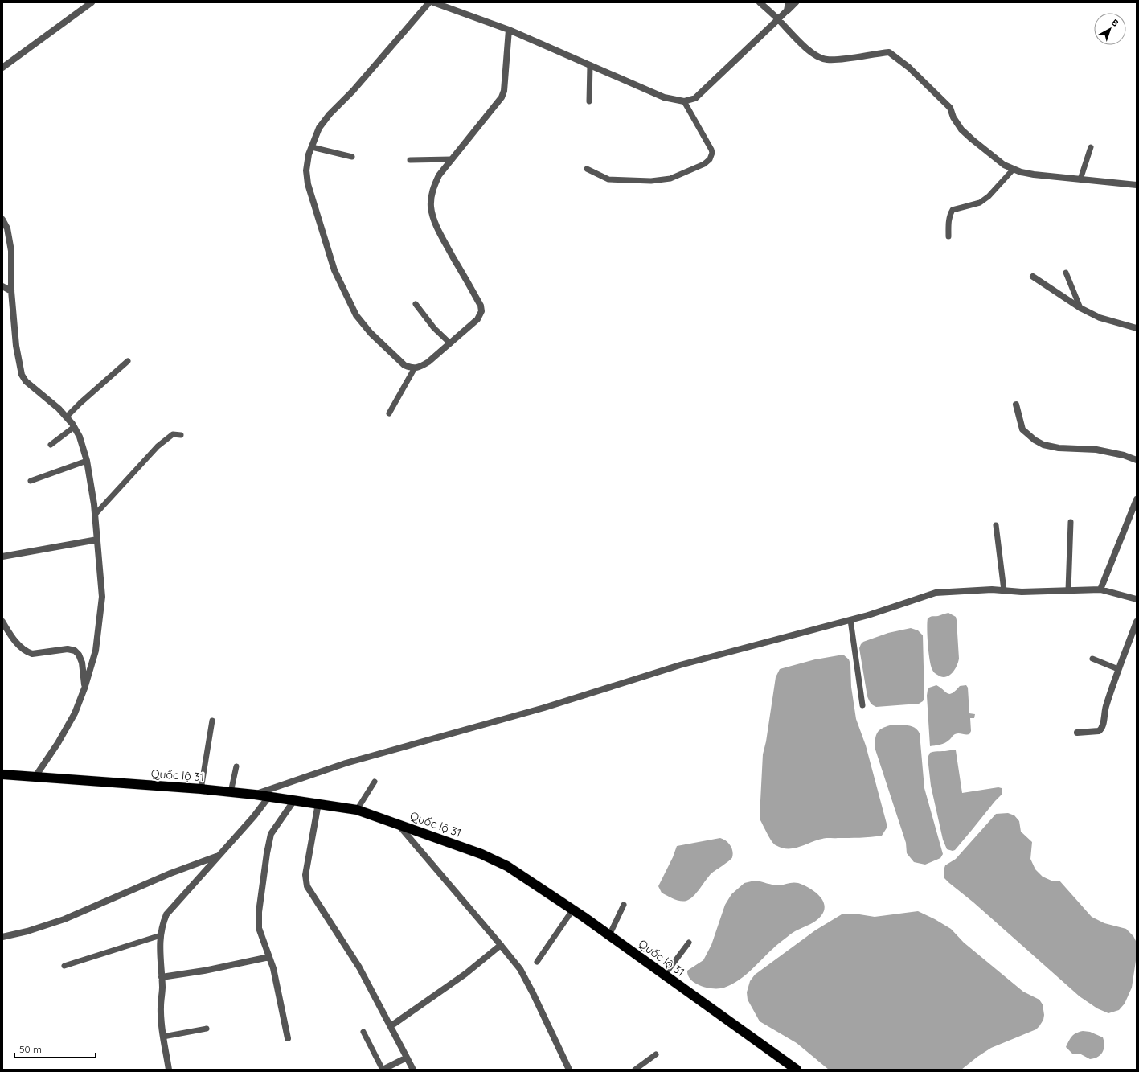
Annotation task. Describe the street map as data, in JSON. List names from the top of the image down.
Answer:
{
  "streets": {
    "highway": ["Quốc lộ 31"]
  },
  "scale_bar": "50 m",
  "north": "top right"
}
